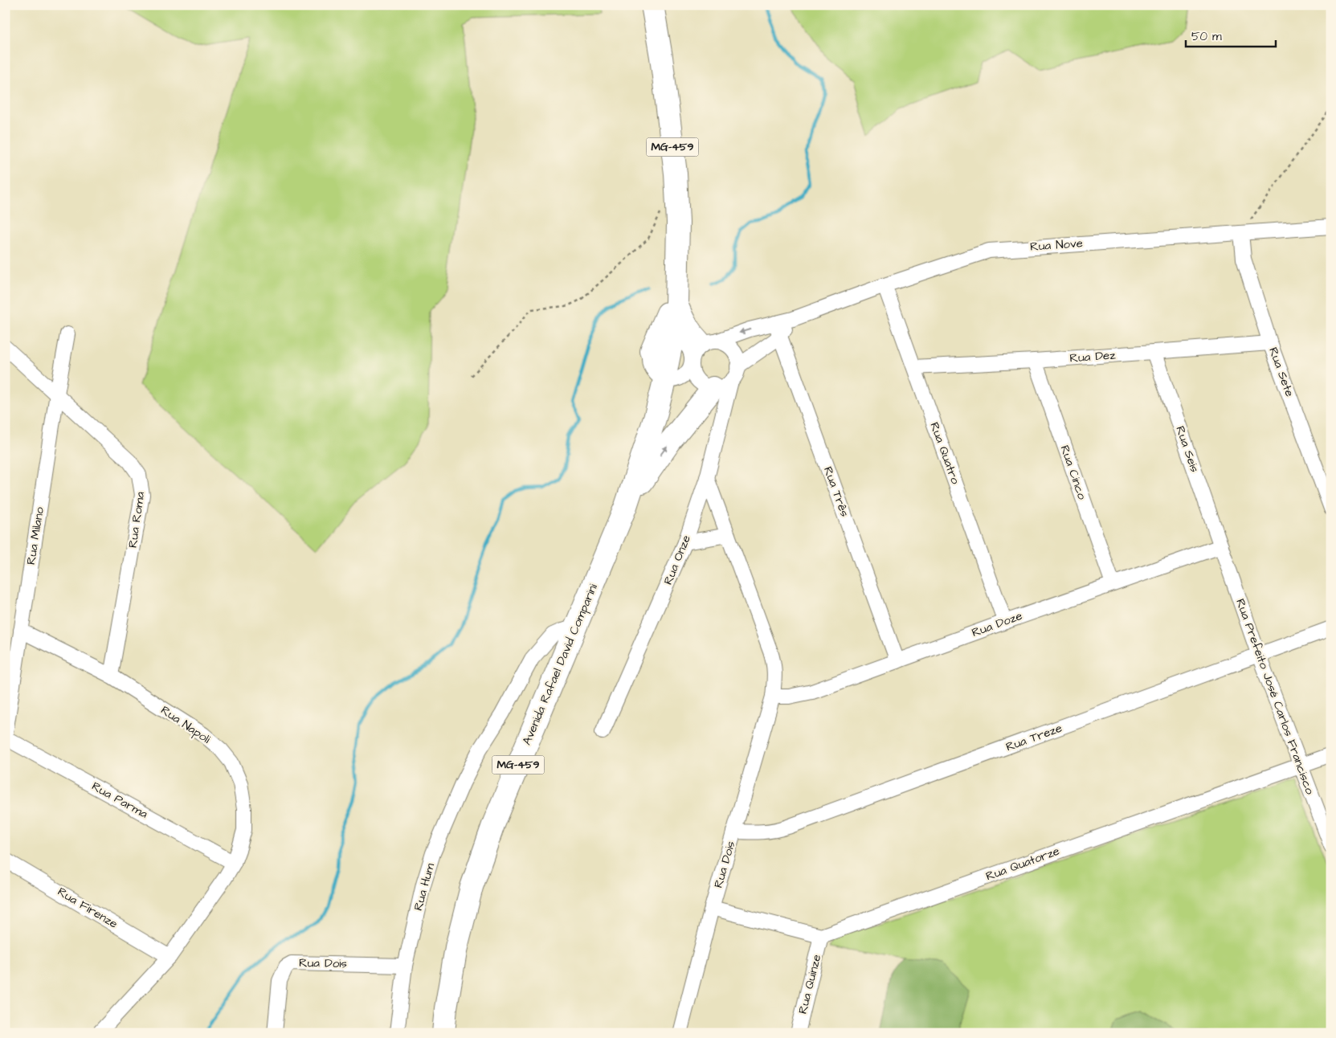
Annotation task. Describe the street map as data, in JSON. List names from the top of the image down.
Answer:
{
  "streets": {
    "main road": ["MG-459", "Avenida Rafael David Comparini"],
    "street": [
      "Rua Nove",
      "Rua Dez",
      "Rua Sete",
      "Rua Seis",
      "Rua Quatro",
      "Rua Cinco",
      "Rua Três",
      "Rua Roma",
      "Rua Milano",
      "Rua Onze",
      "Rua Doze",
      "Rua Prefeito José Carlos Francisco",
      "Rua Napoli",
      "Rua Treze",
      "Rua Parma",
      "Rua Quatorze",
      "Rua Dois",
      "Rua Hum",
      "Rua Firenze",
      "Rua Quinze"
    ]
  },
  "crossings": [
    ["MG-459", "Avenida Rafael David Comparini"],
    ["Rua Nove", "Rua Sete"],
    ["Rua Nove", "Rua Quatro"],
    ["Rua Nove", "Rua Três"],
    ["Rua Nove", "Rua Onze"],
    ["Rua Dez", "Rua Sete"],
    ["Rua Dez", "Rua Seis"],
    ["Rua Dez", "Rua Quatro"],
    ["Rua Dez", "Rua Cinco"],
    ["Rua Seis", "Rua Doze"],
    ["Rua Seis", "Rua Prefeito José Carlos Francisco"],
    ["Rua Quatro", "Rua Doze"],
    ["Rua Cinco", "Rua Doze"],
    ["Rua Três", "Rua Doze"],
    ["Rua Roma", "Rua Milano"],
    ["Rua Roma", "Rua Napoli"],
    ["Rua Milano", "Rua Napoli"],
    ["Rua Milano", "Rua Parma"],
    ["Rua Onze", "Rua Dois"],
    ["Rua Doze", "Rua Prefeito José Carlos Francisco"],
    ["Rua Doze", "Rua Dois"],
    ["Avenida Rafael David Comparini", "Rua Hum"],
    ["Rua Prefeito José Carlos Francisco", "Rua Treze"],
    ["Rua Prefeito José Carlos Francisco", "Rua Quatorze"],
    ["Rua Napoli", "Rua Parma"],
    ["Rua Napoli", "Rua Firenze"],
    ["Rua Treze", "Rua Dois"],
    ["Rua Quatorze", "Rua Quinze"],
    ["Rua Dois", "Rua Hum"]
  ],
  "scale_bar": "50 m"
}
